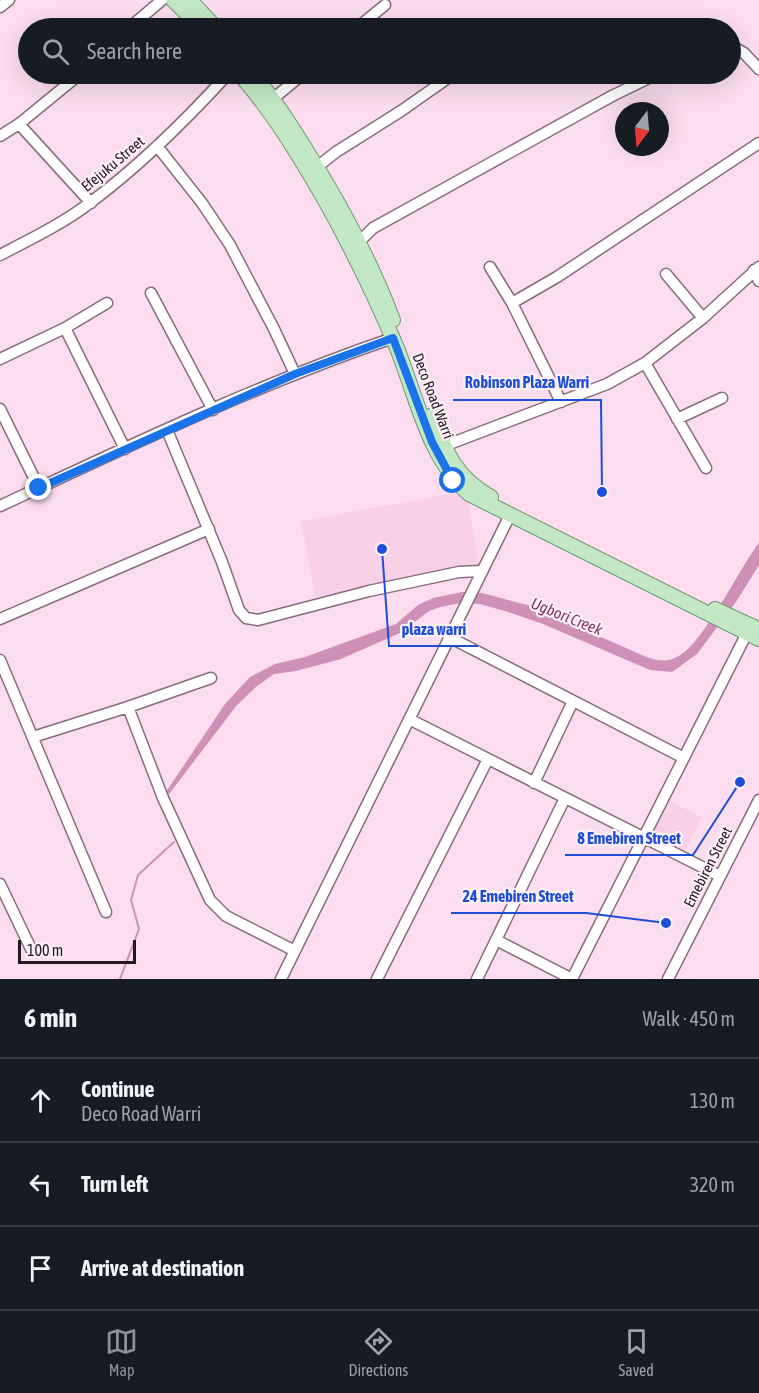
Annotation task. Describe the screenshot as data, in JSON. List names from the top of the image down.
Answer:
{
  "streets": {
    "main road": ["Deco Road Warri"],
    "street": ["Efejuku Street", "Emebiren Street"]
  },
  "water": ["Ugbori Creek"],
  "places": [
    "Robinson Plaza Warri",
    "plaza warri",
    "8 Emebiren Street",
    "24 Emebiren Street"
  ],
  "scale_bar": "100 m",
  "north": "bottom",
  "page": {
    "search": "Search here",
    "scale": "100 m",
    "heading": ["6 min", "Walk · 450 m"],
    "list": [
      ["Continue", "Deco Road Warri", "130 m"],
      ["Turn left", "320 m"],
      "Arrive at destination"
    ],
    "nav": ["Map", "Directions", "Saved"]
  }
}
